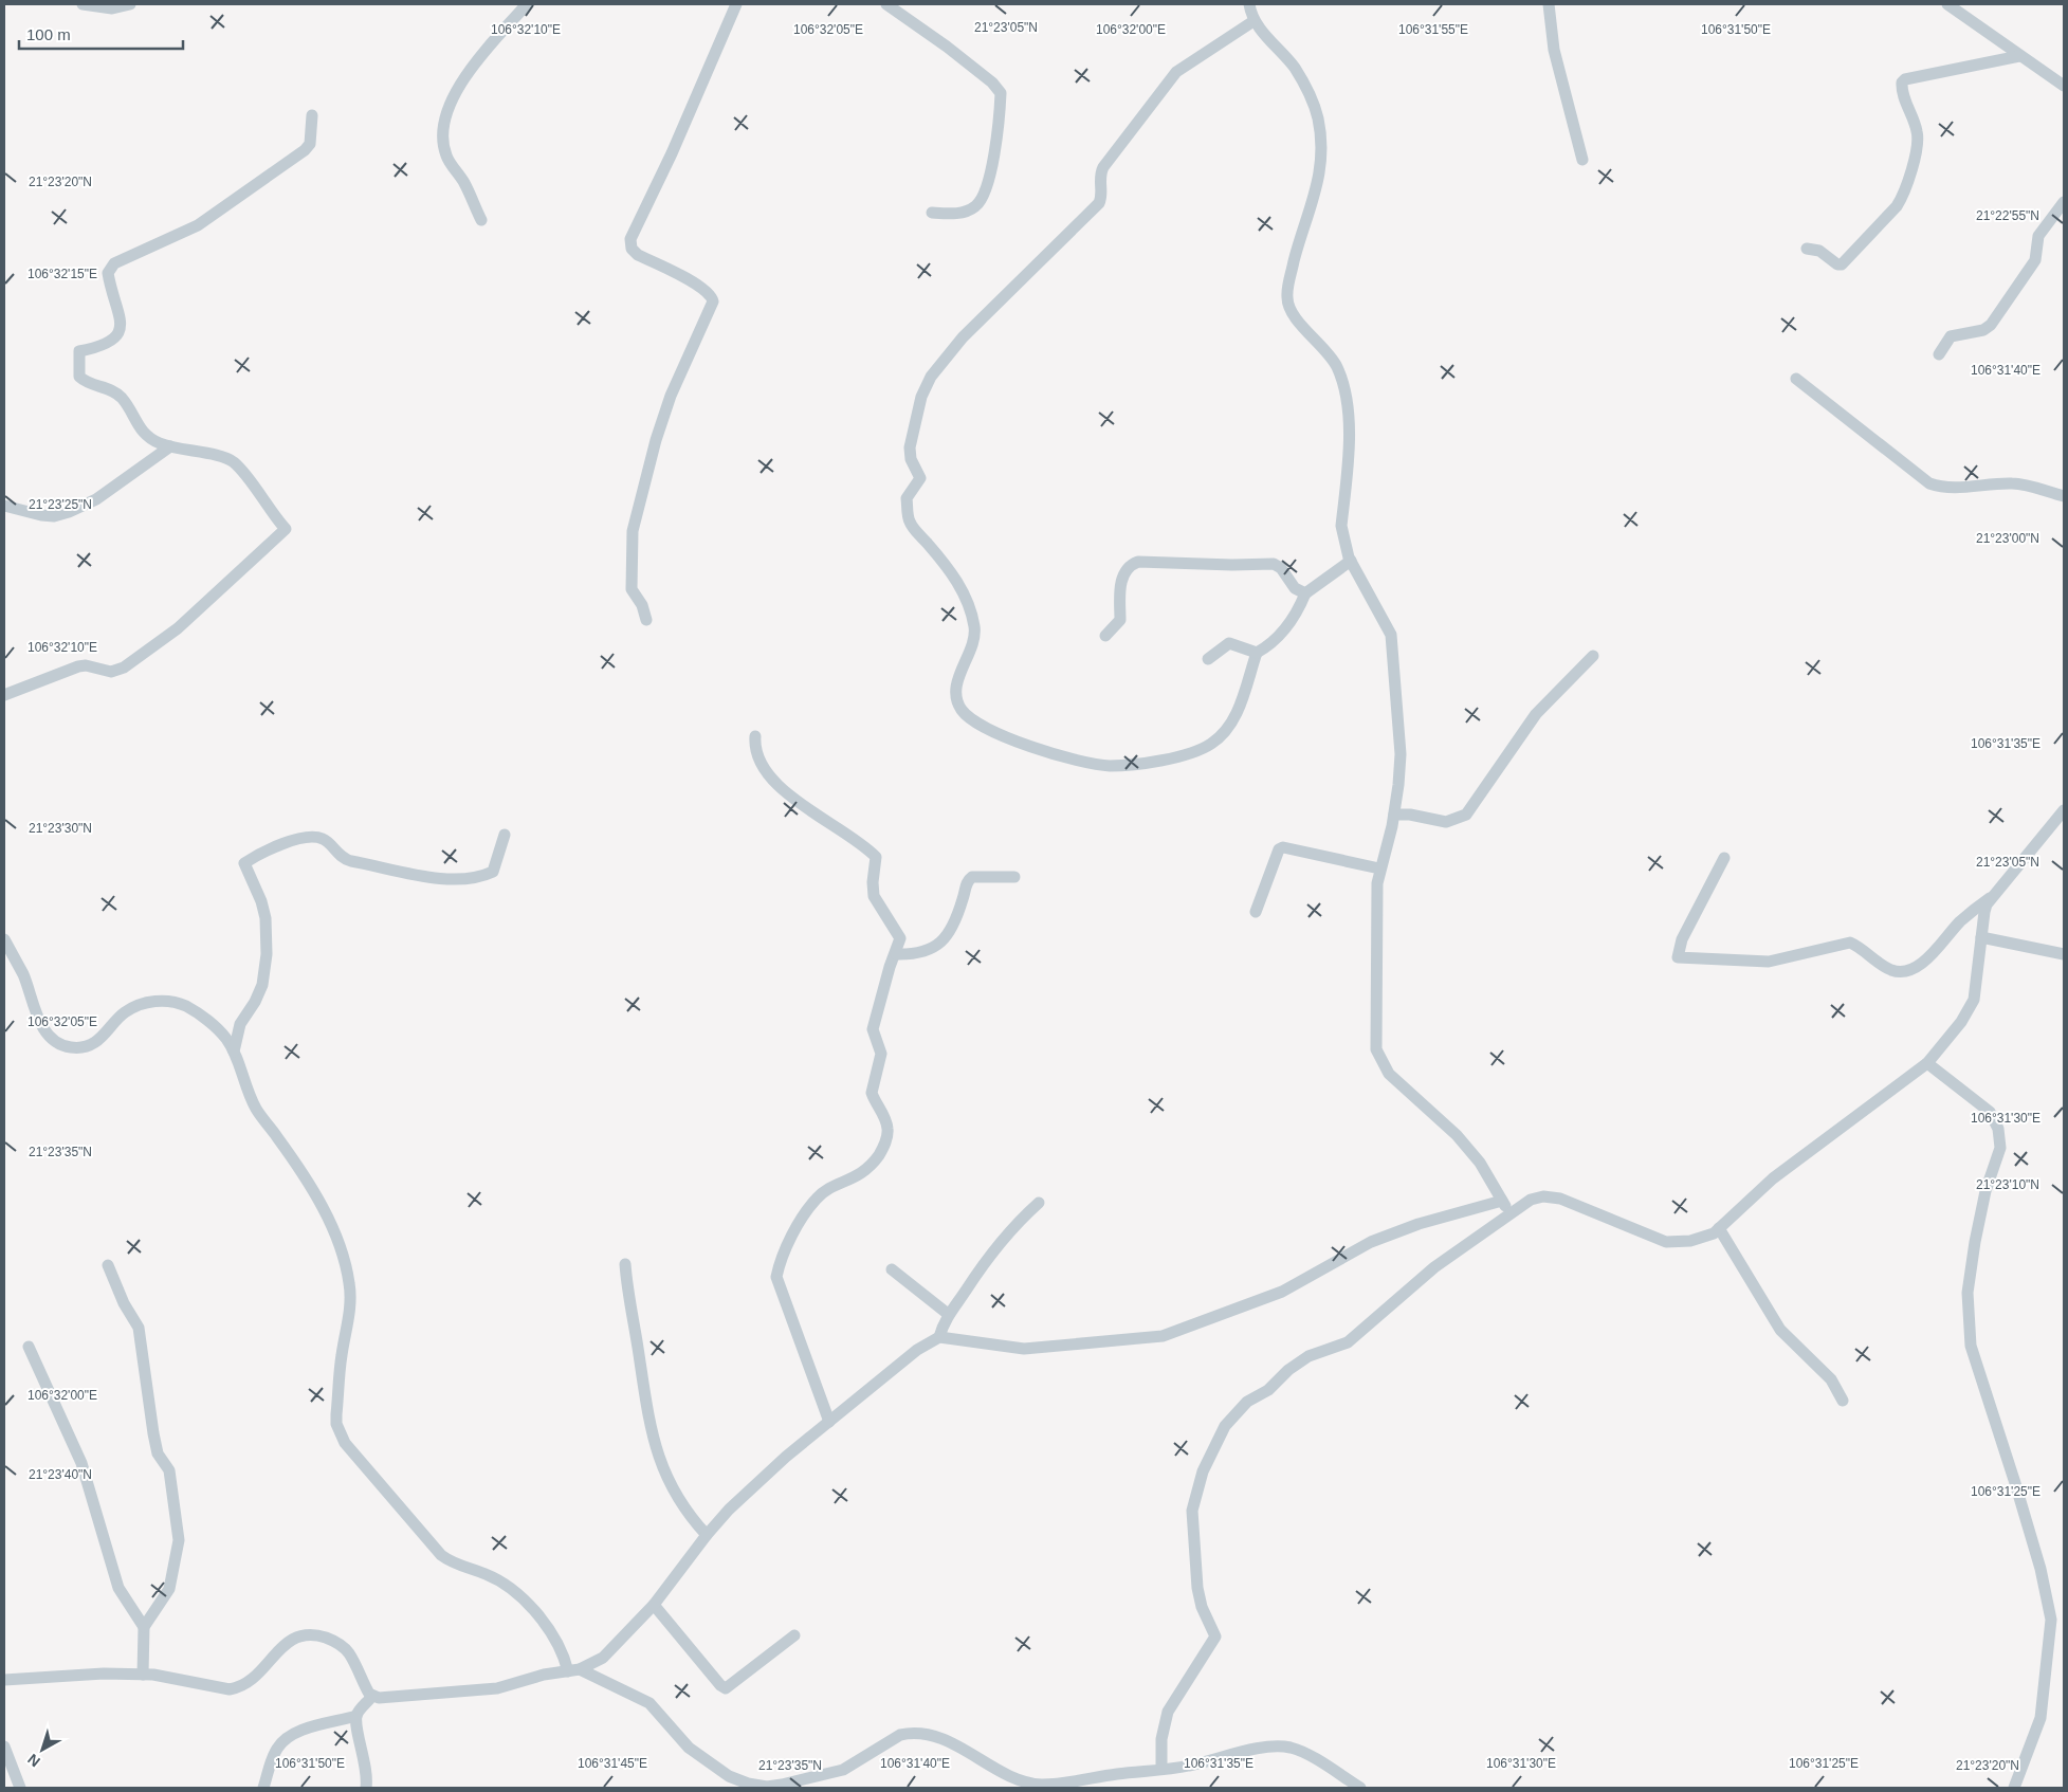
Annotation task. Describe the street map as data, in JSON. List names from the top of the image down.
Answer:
{
  "scale_bar": "100 m",
  "north": "bottom left",
  "coordinates": [
    "21°23'05\"N",
    "106°32'10\"E",
    "106°32'05\"E",
    "106°32'00\"E",
    "106°31'55\"E",
    "106°31'50\"E",
    "21°23'20\"N",
    "21°22'55\"N",
    "106°32'15\"E",
    "106°31'40\"E",
    "21°23'25\"N",
    "21°23'00\"N",
    "106°31'35\"E",
    "21°23'30\"N",
    "106°31'30\"E",
    "21°23'35\"N",
    "21°23'10\"N",
    "21°23'40\"N",
    "106°31'25\"E",
    "106°31'45\"E"
  ]
}
